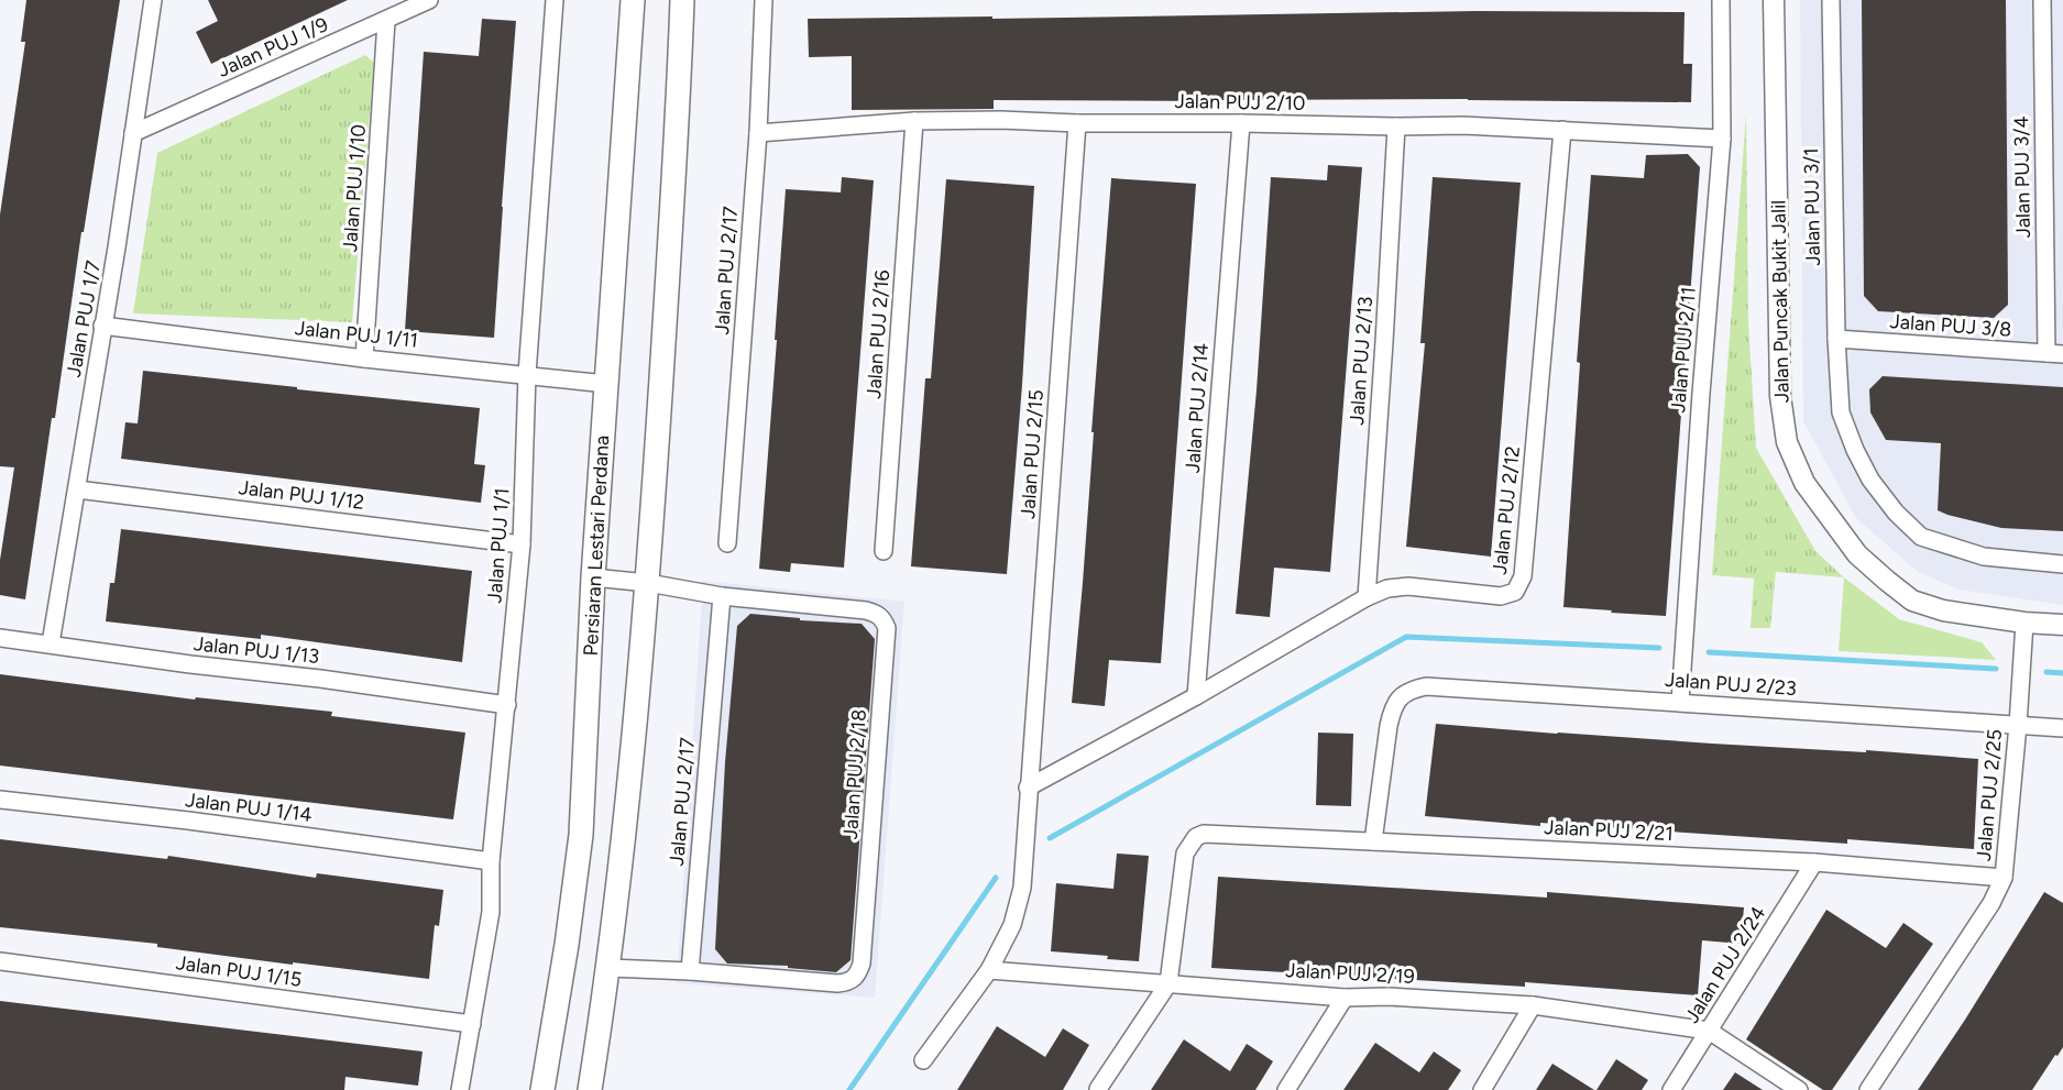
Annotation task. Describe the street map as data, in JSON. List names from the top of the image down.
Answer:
{
  "streets": {
    "main road": ["Persiaran Lestari Perdana"],
    "street": [
      "Jalan PUJ 1/9",
      "Jalan PUJ 2/10",
      "Jalan PUJ 3/4",
      "Jalan PUJ 1/10",
      "Jalan PUJ 3/1",
      "Jalan PUJ 2/17",
      "Jalan Puncak Bukit Jalil",
      "Jalan PUJ 1/7",
      "Jalan PUJ 3/8",
      "Jalan PUJ 1/11",
      "Jalan PUJ 2/16",
      "Jalan PUJ 2/11",
      "Jalan PUJ 2/13",
      "Jalan PUJ 2/14",
      "Jalan PUJ 2/15",
      "Jalan PUJ 1/12",
      "Jalan PUJ 2/12",
      "Jalan PUJ 1/1",
      "Jalan PUJ 1/13",
      "Jalan PUJ 2/23",
      "Jalan PUJ 2/18",
      "Jalan PUJ 2/25",
      "Jalan PUJ 1/14",
      "Jalan PUJ 2/21",
      "Jalan PUJ 2/24",
      "Jalan PUJ 1/15",
      "Jalan PUJ 2/19"
    ]
  },
  "crossings": [
    ["Jalan PUJ 1/9", "Jalan PUJ 1/10"],
    ["Jalan PUJ 1/9", "Jalan PUJ 1/7"],
    ["Jalan PUJ 2/10", "Jalan PUJ 2/17"],
    ["Jalan PUJ 2/10", "Jalan PUJ 2/16"],
    ["Jalan PUJ 2/10", "Jalan PUJ 2/11"],
    ["Jalan PUJ 2/10", "Jalan PUJ 2/13"],
    ["Jalan PUJ 2/10", "Jalan PUJ 2/14"],
    ["Jalan PUJ 2/10", "Jalan PUJ 2/15"],
    ["Jalan PUJ 2/10", "Jalan PUJ 2/12"],
    ["Jalan PUJ 3/4", "Jalan PUJ 3/8"],
    ["Jalan PUJ 1/10", "Jalan PUJ 1/11"],
    ["Jalan PUJ 3/1", "Jalan PUJ 3/8"],
    ["Jalan PUJ 2/17", "Jalan PUJ 2/18"],
    ["Jalan Puncak Bukit Jalil", "Jalan PUJ 2/25"],
    ["Jalan PUJ 1/7", "Jalan PUJ 1/11"],
    ["Jalan PUJ 1/7", "Jalan PUJ 1/12"],
    ["Jalan PUJ 1/7", "Jalan PUJ 1/13"],
    ["Jalan PUJ 1/11", "Jalan PUJ 1/1"],
    ["Jalan PUJ 1/11", "Persiaran Lestari Perdana"],
    ["Jalan PUJ 2/11", "Jalan PUJ 2/23"],
    ["Jalan PUJ 2/13", "Jalan PUJ 2/12"],
    ["Jalan PUJ 2/14", "Jalan PUJ 2/12"],
    ["Jalan PUJ 2/15", "Jalan PUJ 2/12"],
    ["Jalan PUJ 1/12", "Jalan PUJ 1/1"],
    ["Jalan PUJ 1/1", "Jalan PUJ 1/13"],
    ["Jalan PUJ 1/1", "Jalan PUJ 1/14"],
    ["Jalan PUJ 1/1", "Jalan PUJ 1/15"],
    ["Persiaran Lestari Perdana", "Jalan PUJ 2/18"],
    ["Jalan PUJ 2/23", "Jalan PUJ 2/25"],
    ["Jalan PUJ 2/23", "Jalan PUJ 2/21"],
    ["Jalan PUJ 2/25", "Jalan PUJ 2/21"],
    ["Jalan PUJ 2/21", "Jalan PUJ 2/24"],
    ["Jalan PUJ 2/21", "Jalan PUJ 2/19"],
    ["Jalan PUJ 2/24", "Jalan PUJ 2/19"]
  ]
}
